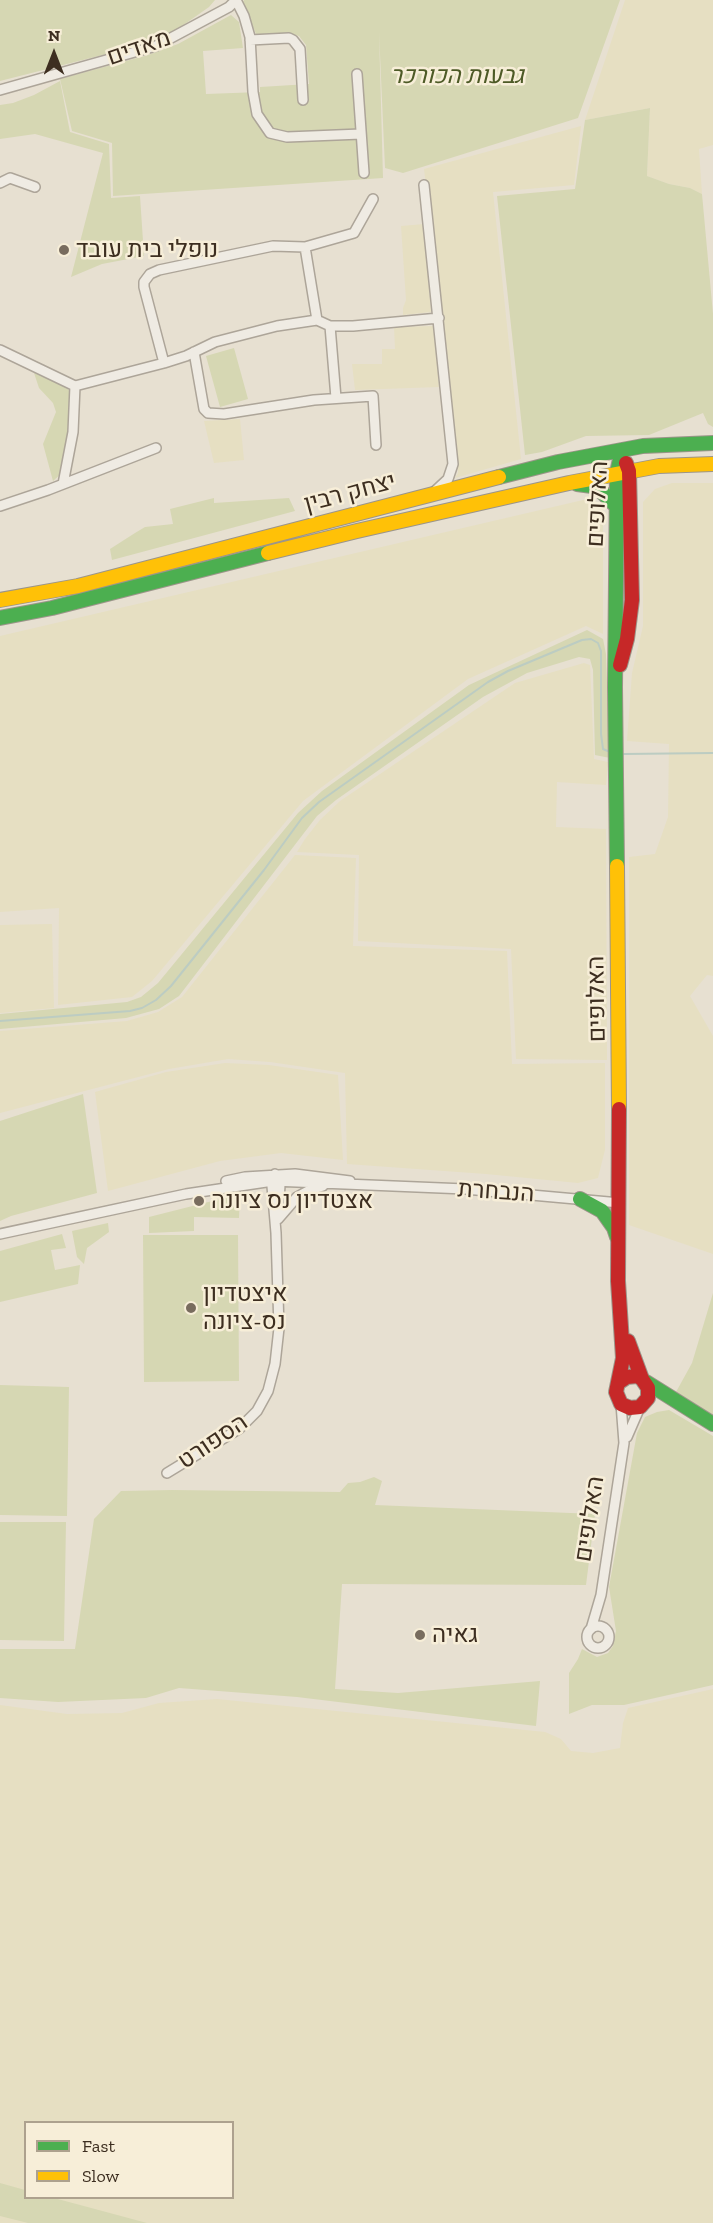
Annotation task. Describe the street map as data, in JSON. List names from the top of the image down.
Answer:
{
  "streets": {
    "main road": ["יצחק רבין", "האלופים"],
    "street": ["מאדים", "הנבחרת", "הספורט"]
  },
  "crossings": [
    ["יצחק רבין", "האלופים"],
    ["האלופים", "הנבחרת"],
    ["הנבחרת", "הספורט"]
  ],
  "parks": ["גבעות הכורכר"],
  "places": [
    "נופלי בית עובד",
    "אצטדיון נס ציונה",
    "איצטדיון נס-ציונה",
    "גאיה"
  ],
  "legend": ["Fast", "Slow"],
  "north": "top"
}
